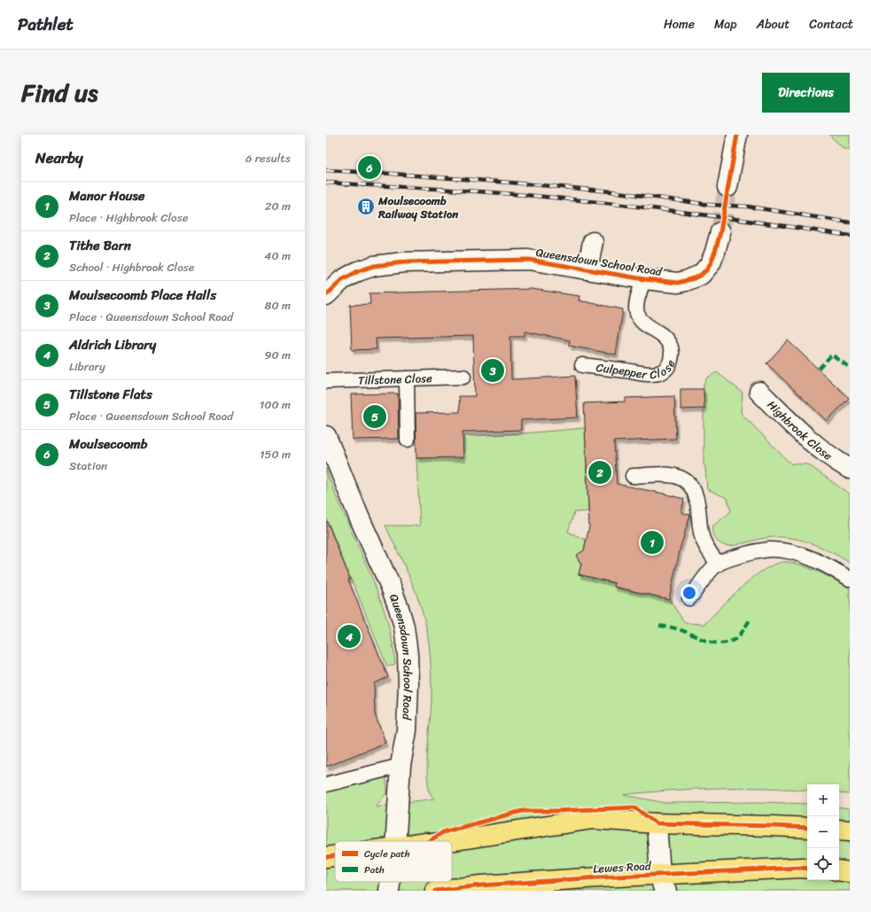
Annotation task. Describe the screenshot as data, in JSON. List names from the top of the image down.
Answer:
{
  "streets": {
    "main road": ["Lewes Road"],
    "street": ["Queensdown School Road", "Highbrook Close"],
    "lane": ["Culpepper Close", "Tillstone Close"]
  },
  "crossings": [
    ["Queensdown School Road", "Culpepper Close"]
  ],
  "places": {
    "building": ["Moulsecoomb Railway Station"]
  },
  "legend": ["Cycle path", "Path"],
  "page": {
    "header": "Pathlet",
    "nav": [
      "Home",
      "Map",
      "About",
      "Contact"
    ],
    "title": "Find us",
    "buttons": "Directions",
    "heading": ["Nearby", "6 results"],
    "pins": [
      "6",
      "3",
      "5",
      "2",
      "1",
      "4"
    ],
    "list": [
      {
        "mark": "1",
        "name": "Manor House",
        "note": "Place · Highbrook Close",
        "value": "20 m"
      },
      {
        "mark": "2",
        "name": "Tithe Barn",
        "note": "School · Highbrook Close",
        "value": "40 m"
      },
      {
        "mark": "3",
        "name": "Moulsecoomb Place Halls",
        "note": "Place · Queensdown School Road",
        "value": "80 m"
      },
      {
        "mark": "4",
        "name": "Aldrich Library",
        "note": "Library",
        "value": "90 m"
      },
      {
        "mark": "5",
        "name": "Tillstone Flats",
        "note": "Place · Queensdown School Road",
        "value": "100 m"
      },
      {
        "mark": "6",
        "name": "Moulsecoomb",
        "note": "Station",
        "value": "150 m"
      }
    ],
    "map_buttons": ["+", "−"]
  }
}
